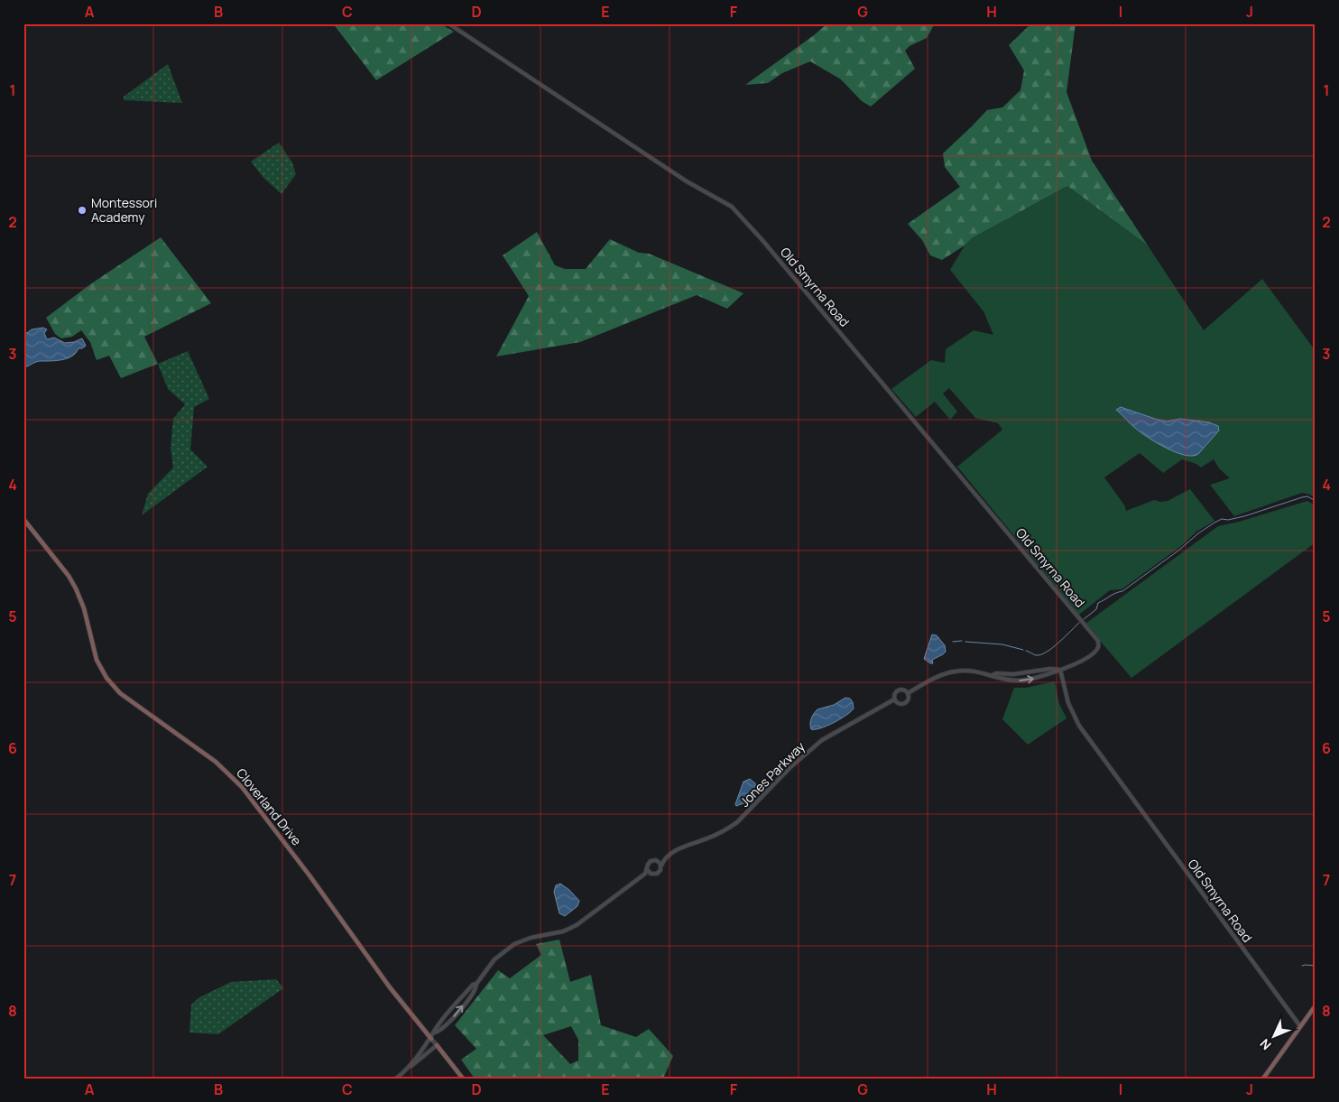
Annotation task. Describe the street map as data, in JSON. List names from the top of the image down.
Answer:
{
  "streets": {
    "main road": ["Cloverland Drive"],
    "street": ["Old Smyrna Road", "Jones Parkway"]
  },
  "places": ["Montessori Academy"],
  "north": "bottom left",
  "grid": {
    "columns": [
      "A",
      "B",
      "C",
      "D",
      "E",
      "F",
      "G",
      "H",
      "I",
      "J"
    ],
    "rows": [
      "1",
      "2",
      "3",
      "4",
      "5",
      "6",
      "7",
      "8"
    ]
  }
}
